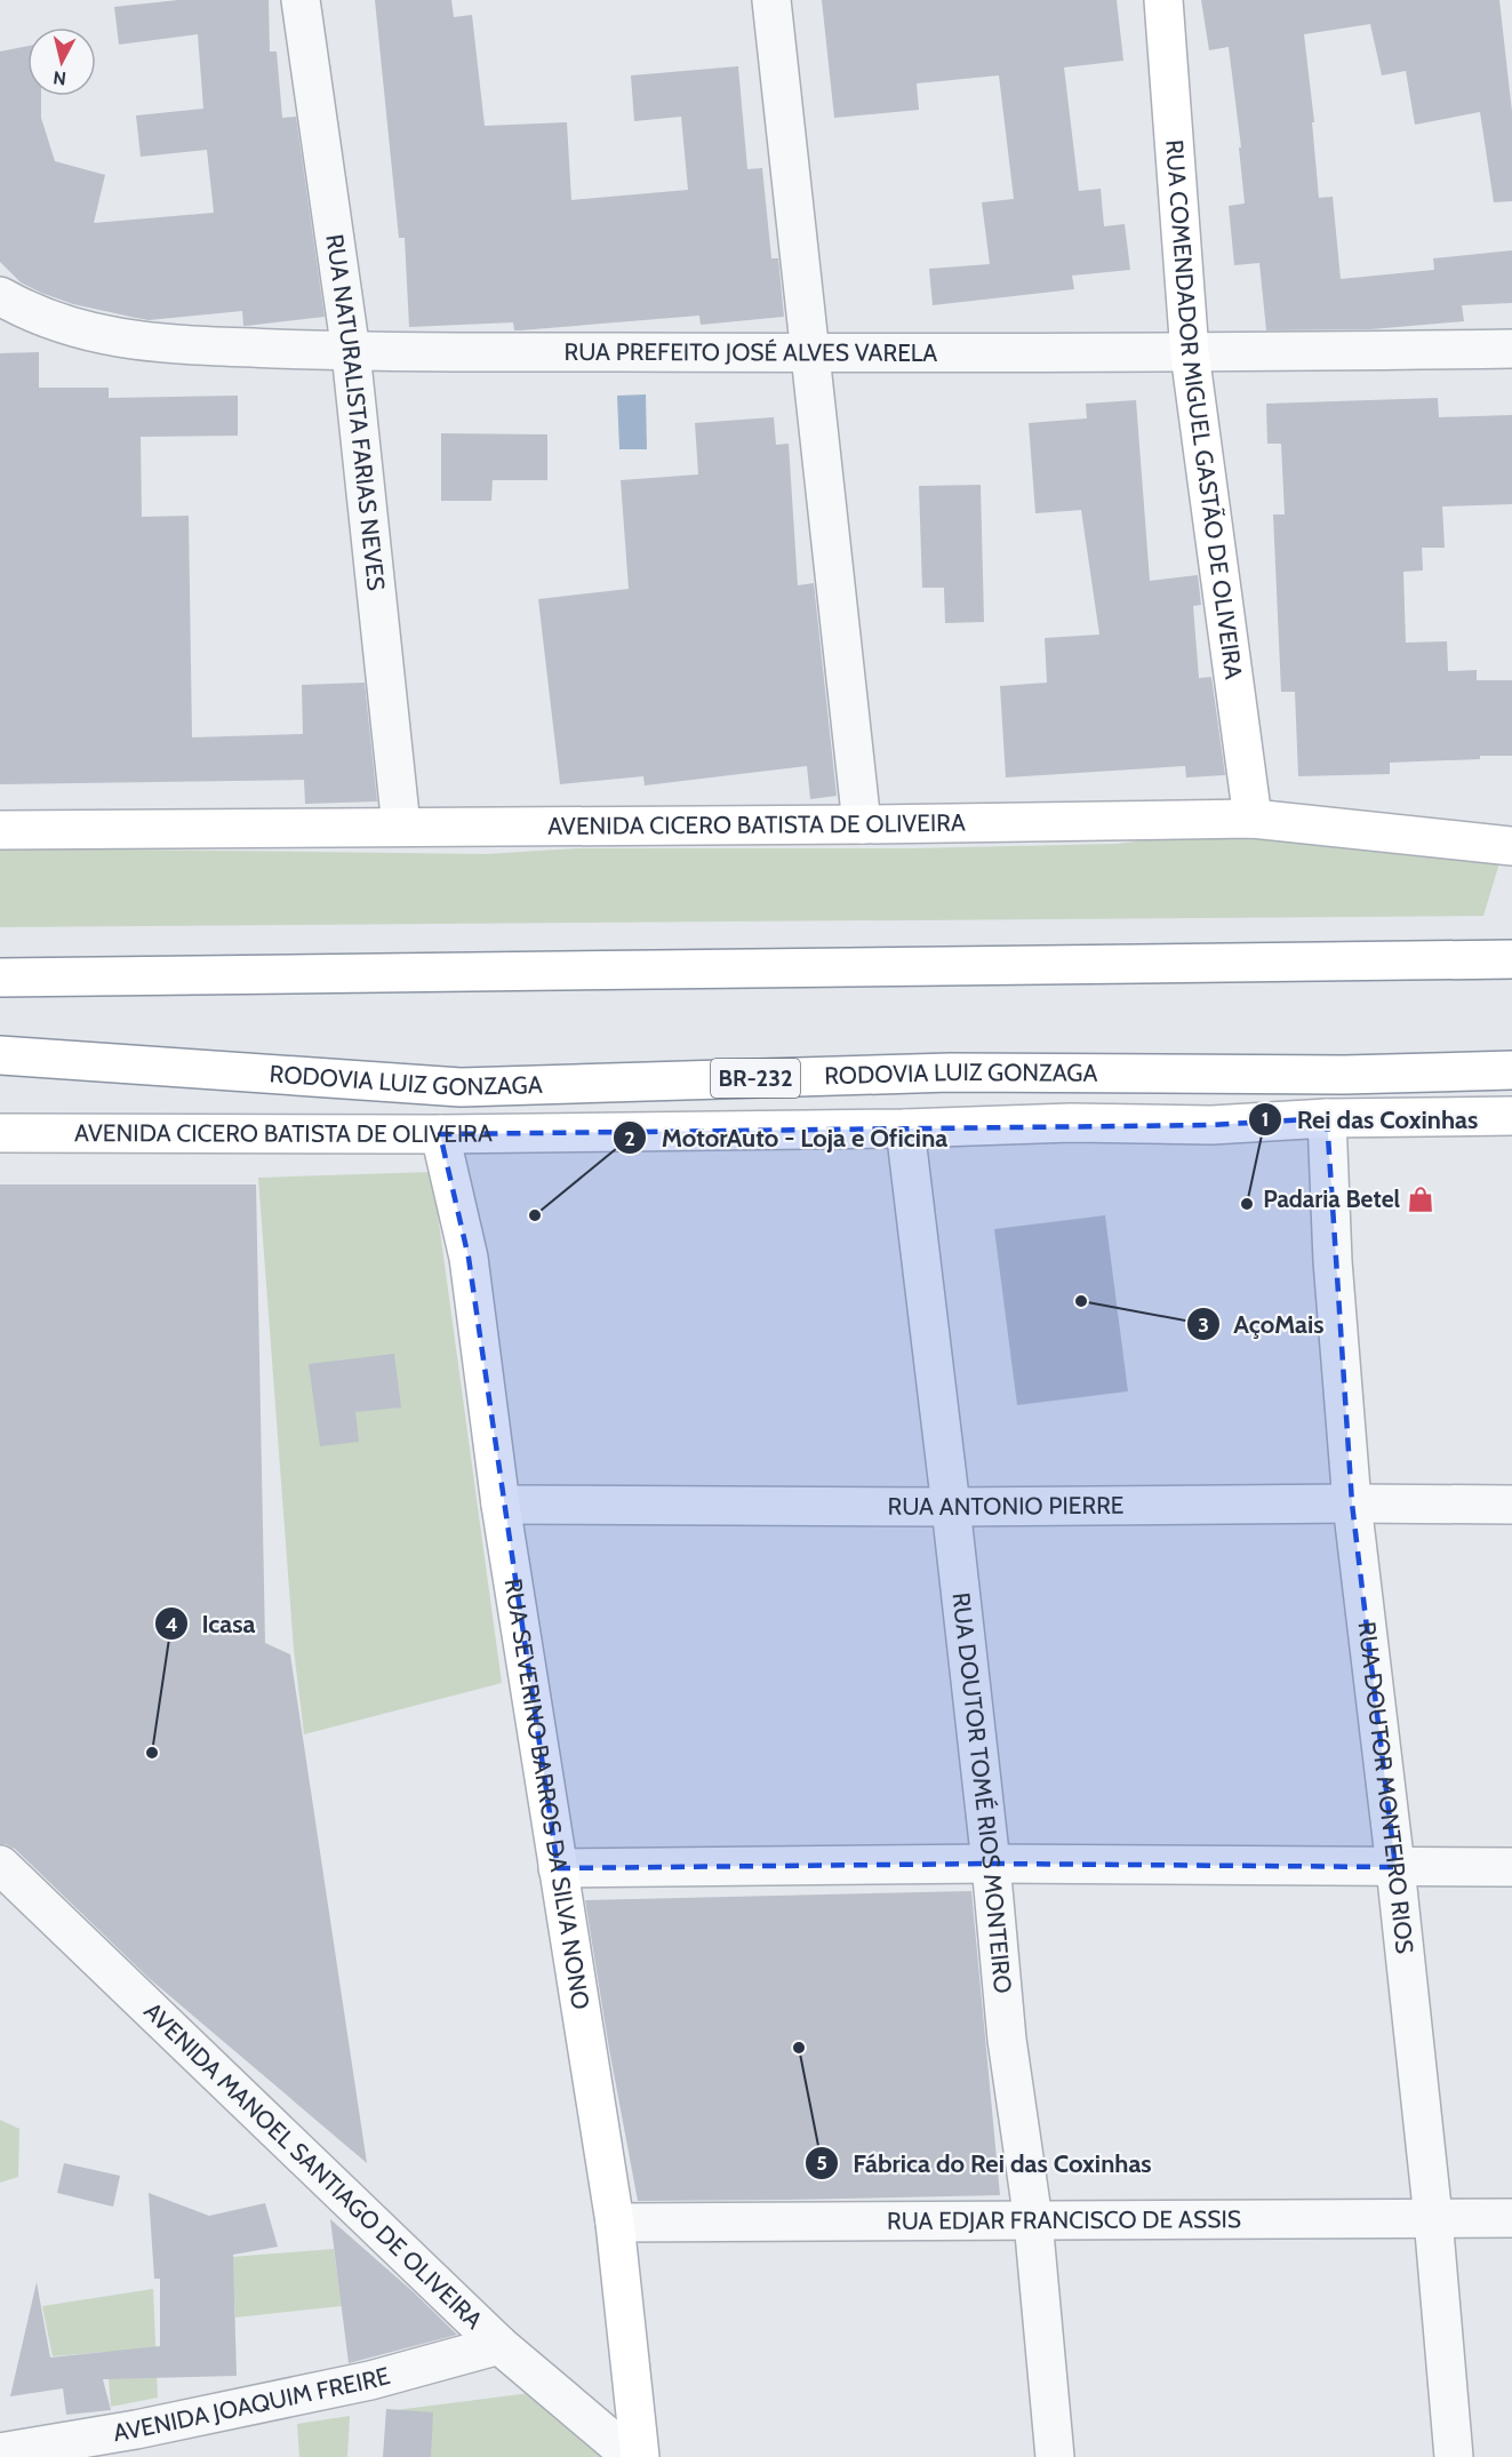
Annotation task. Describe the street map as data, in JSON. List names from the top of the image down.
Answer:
{
  "streets": {
    "main road": [
      "RUA COMENDADOR MIGUEL GASTÃO DE OLIVEIRA",
      "AVENIDA CICERO BATISTA DE OLIVEIRA",
      "RODOVIA LUIZ GONZAGA",
      "BR-232",
      "RUA SEVERINO BARROS DA SILVA NONO"
    ],
    "street": [
      "RUA PREFEITO JOSÉ ALVES VARELA",
      "RUA NATURALISTA FARIAS NEVES",
      "RUA ANTONIO PIERRE",
      "RUA DOUTOR MONTEIRO RIOS",
      "RUA DOUTOR TOMÉ RIOS MONTEIRO",
      "AVENIDA MANOEL SANTIAGO DE OLIVEIRA",
      "RUA EDJAR FRANCISCO DE ASSIS",
      "AVENIDA JOAQUIM FREIRE"
    ]
  },
  "crossings": [
    ["RUA PREFEITO JOSÉ ALVES VARELA", "RUA COMENDADOR MIGUEL GASTÃO DE OLIVEIRA"],
    ["RUA PREFEITO JOSÉ ALVES VARELA", "RUA NATURALISTA FARIAS NEVES"],
    ["RUA COMENDADOR MIGUEL GASTÃO DE OLIVEIRA", "AVENIDA CICERO BATISTA DE OLIVEIRA"],
    ["RUA NATURALISTA FARIAS NEVES", "AVENIDA CICERO BATISTA DE OLIVEIRA"],
    ["AVENIDA CICERO BATISTA DE OLIVEIRA", "RUA DOUTOR MONTEIRO RIOS"],
    ["AVENIDA CICERO BATISTA DE OLIVEIRA", "RUA DOUTOR TOMÉ RIOS MONTEIRO"],
    ["AVENIDA CICERO BATISTA DE OLIVEIRA", "RUA SEVERINO BARROS DA SILVA NONO"],
    ["RUA ANTONIO PIERRE", "RUA DOUTOR MONTEIRO RIOS"],
    ["RUA ANTONIO PIERRE", "RUA DOUTOR TOMÉ RIOS MONTEIRO"],
    ["RUA ANTONIO PIERRE", "RUA SEVERINO BARROS DA SILVA NONO"],
    ["RUA DOUTOR MONTEIRO RIOS", "RUA EDJAR FRANCISCO DE ASSIS"],
    ["RUA DOUTOR TOMÉ RIOS MONTEIRO", "RUA EDJAR FRANCISCO DE ASSIS"],
    ["RUA SEVERINO BARROS DA SILVA NONO", "RUA EDJAR FRANCISCO DE ASSIS"],
    ["AVENIDA MANOEL SANTIAGO DE OLIVEIRA", "AVENIDA JOAQUIM FREIRE"]
  ],
  "places": {
    "shop": ["Padaria Betel"],
    "other": [
      "Rei das Coxinhas",
      "MotorAuto - Loja e Oficina",
      "AçoMais",
      "Icasa",
      "Fábrica do Rei das Coxinhas"
    ]
  },
  "north": "bottom"
}
